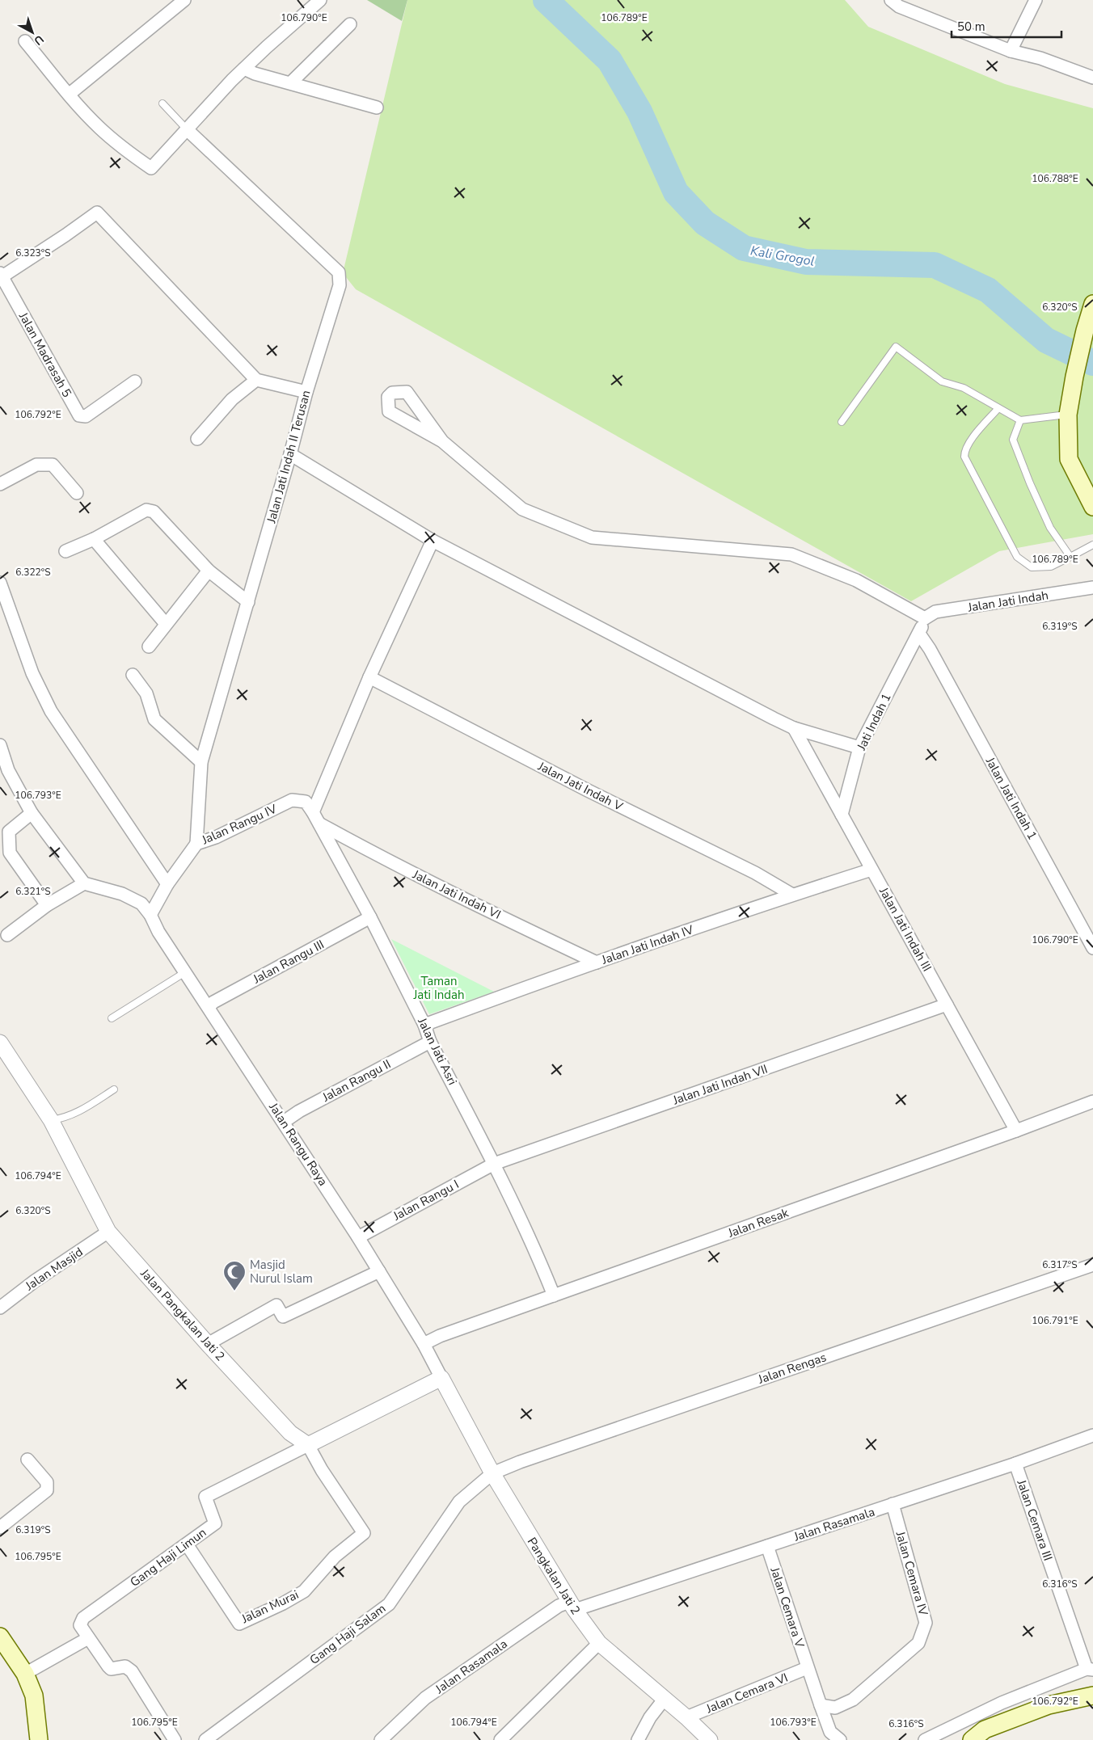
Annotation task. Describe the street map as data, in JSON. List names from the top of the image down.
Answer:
{
  "streets": {
    "street": [
      "Jalan Madrasah 5",
      "Jalan Jati Indah II Terusan",
      "Jalan Jati Indah",
      "Jati Indah 1",
      "Jalan Jati Indah V",
      "Jalan Jati Indah 1",
      "Jalan Rangu IV",
      "Jalan Jati Indah VI",
      "Jalan Jati Indah III",
      "Jalan Jati Indah IV",
      "Jalan Rangu III",
      "Jalan Jati Asri",
      "Jalan Rangu II",
      "Jalan Jati Indah VII",
      "Jalan Rangu Raya",
      "Jalan Rangu I",
      "Jalan Resak",
      "Jalan Masjid",
      "Jalan Pangkalan Jati 2",
      "Jalan Rengas",
      "Jalan Cemara III",
      "Jalan Rasamala",
      "Gang Haji Limun",
      "Jalan Cemara IV",
      "Pangkalan Jati 2",
      "Jalan Murai",
      "Jalan Cemara V",
      "Gang Haji Salam",
      "Jalan Cemara VI"
    ]
  },
  "crossings": [
    ["Jalan Jati Indah II Terusan", "Jalan Rangu IV"],
    ["Jalan Jati Indah", "Jati Indah 1"],
    ["Jati Indah 1", "Jalan Jati Indah 1"],
    ["Jati Indah 1", "Jalan Jati Indah III"],
    ["Jalan Jati Indah V", "Jalan Jati Indah IV"],
    ["Jalan Rangu IV", "Jalan Jati Asri"],
    ["Jalan Rangu IV", "Jalan Rangu Raya"],
    ["Jalan Jati Indah VI", "Jalan Jati Indah IV"],
    ["Jalan Jati Indah VI", "Jalan Jati Asri"],
    ["Jalan Jati Indah III", "Jalan Jati Indah IV"],
    ["Jalan Jati Indah III", "Jalan Jati Indah VII"],
    ["Jalan Jati Indah III", "Jalan Resak"],
    ["Jalan Jati Indah IV", "Jalan Jati Asri"],
    ["Jalan Rangu III", "Jalan Jati Asri"],
    ["Jalan Rangu III", "Jalan Rangu Raya"],
    ["Jalan Jati Asri", "Jalan Rangu II"],
    ["Jalan Jati Asri", "Jalan Jati Indah VII"],
    ["Jalan Jati Asri", "Jalan Rangu I"],
    ["Jalan Jati Asri", "Jalan Resak"],
    ["Jalan Rangu II", "Jalan Rangu Raya"],
    ["Jalan Jati Indah VII", "Jalan Rangu I"],
    ["Jalan Rangu Raya", "Jalan Rangu I"],
    ["Jalan Rangu Raya", "Jalan Resak"],
    ["Jalan Rangu Raya", "Pangkalan Jati 2"],
    ["Jalan Masjid", "Jalan Pangkalan Jati 2"],
    ["Jalan Pangkalan Jati 2", "Gang Haji Limun"],
    ["Jalan Pangkalan Jati 2", "Jalan Murai"],
    ["Jalan Rengas", "Pangkalan Jati 2"],
    ["Jalan Rengas", "Gang Haji Salam"],
    ["Jalan Cemara III", "Jalan Rasamala"],
    ["Jalan Rasamala", "Jalan Cemara IV"],
    ["Jalan Rasamala", "Pangkalan Jati 2"],
    ["Jalan Rasamala", "Jalan Cemara V"],
    ["Gang Haji Limun", "Jalan Murai"],
    ["Jalan Cemara IV", "Jalan Cemara V"],
    ["Pangkalan Jati 2", "Gang Haji Salam"],
    ["Pangkalan Jati 2", "Jalan Cemara VI"],
    ["Jalan Cemara V", "Jalan Cemara VI"]
  ],
  "water": ["Kali Grogol"],
  "parks": ["Taman Jati Indah"],
  "places": {
    "mosque": ["Masjid Nurul Islam"]
  },
  "scale_bar": "50 m",
  "north": "bottom right",
  "coordinates": [
    "106.790°E",
    "106.789°E",
    "106.788°E",
    "6.323°S",
    "6.320°S",
    "106.792°E",
    "6.322°S",
    "6.319°S",
    "106.793°E",
    "6.321°S",
    "106.794°E",
    "6.317°S",
    "106.791°E",
    "106.795°E",
    "6.316°S"
  ]
}
